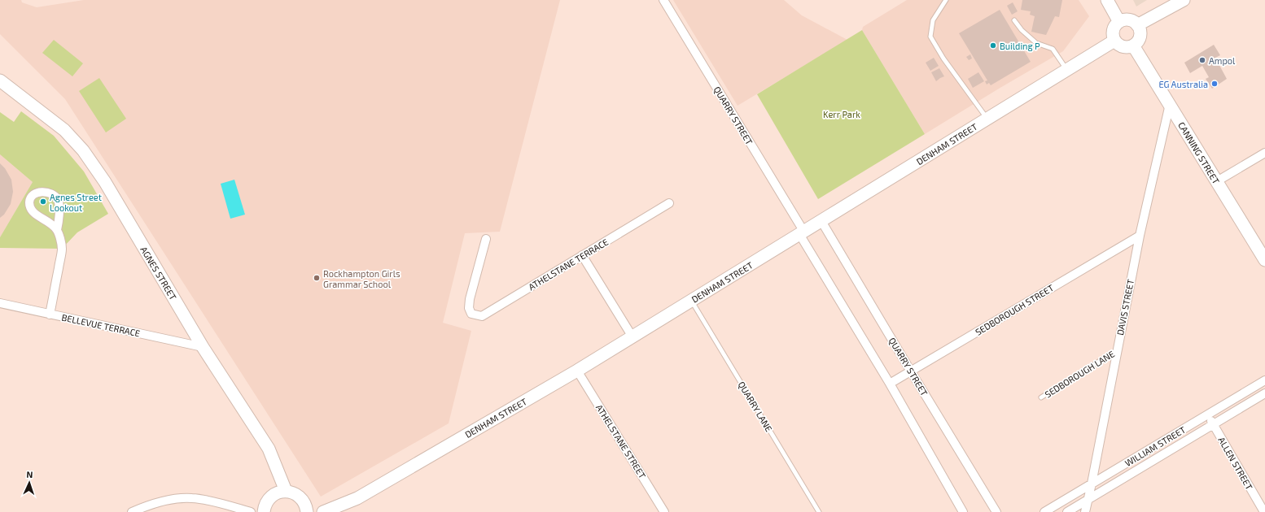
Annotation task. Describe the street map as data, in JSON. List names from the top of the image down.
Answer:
{
  "streets": {
    "street": [
      "QUARRY STREET",
      "DENHAM STREET",
      "CANNING STREET",
      "ATHELSTANE TERRACE",
      "AGNES STREET",
      "DAVIS STREET",
      "SEDBOROUGH STREET",
      "BELLEVUE TERRACE",
      "ATHELSTANE STREET",
      "WILLIAM STREET",
      "ALLEN STREET"
    ],
    "lane": ["SEDBOROUGH LANE", "QUARRY LANE"]
  },
  "crossings": [
    ["QUARRY STREET", "DENHAM STREET"],
    ["QUARRY STREET", "SEDBOROUGH STREET"],
    ["DENHAM STREET", "CANNING STREET"],
    ["DENHAM STREET", "QUARRY LANE"],
    ["DENHAM STREET", "ATHELSTANE STREET"],
    ["CANNING STREET", "DAVIS STREET"],
    ["AGNES STREET", "BELLEVUE TERRACE"],
    ["DAVIS STREET", "SEDBOROUGH STREET"],
    ["DAVIS STREET", "SEDBOROUGH LANE"],
    ["DAVIS STREET", "WILLIAM STREET"],
    ["WILLIAM STREET", "ALLEN STREET"]
  ],
  "parks": ["Kerr Park"],
  "places": [
    "Building P",
    "Ampol",
    "EG Australia",
    "Agnes Street Lookout",
    "Rockhampton Girls Grammar School"
  ],
  "north": "top"
}
